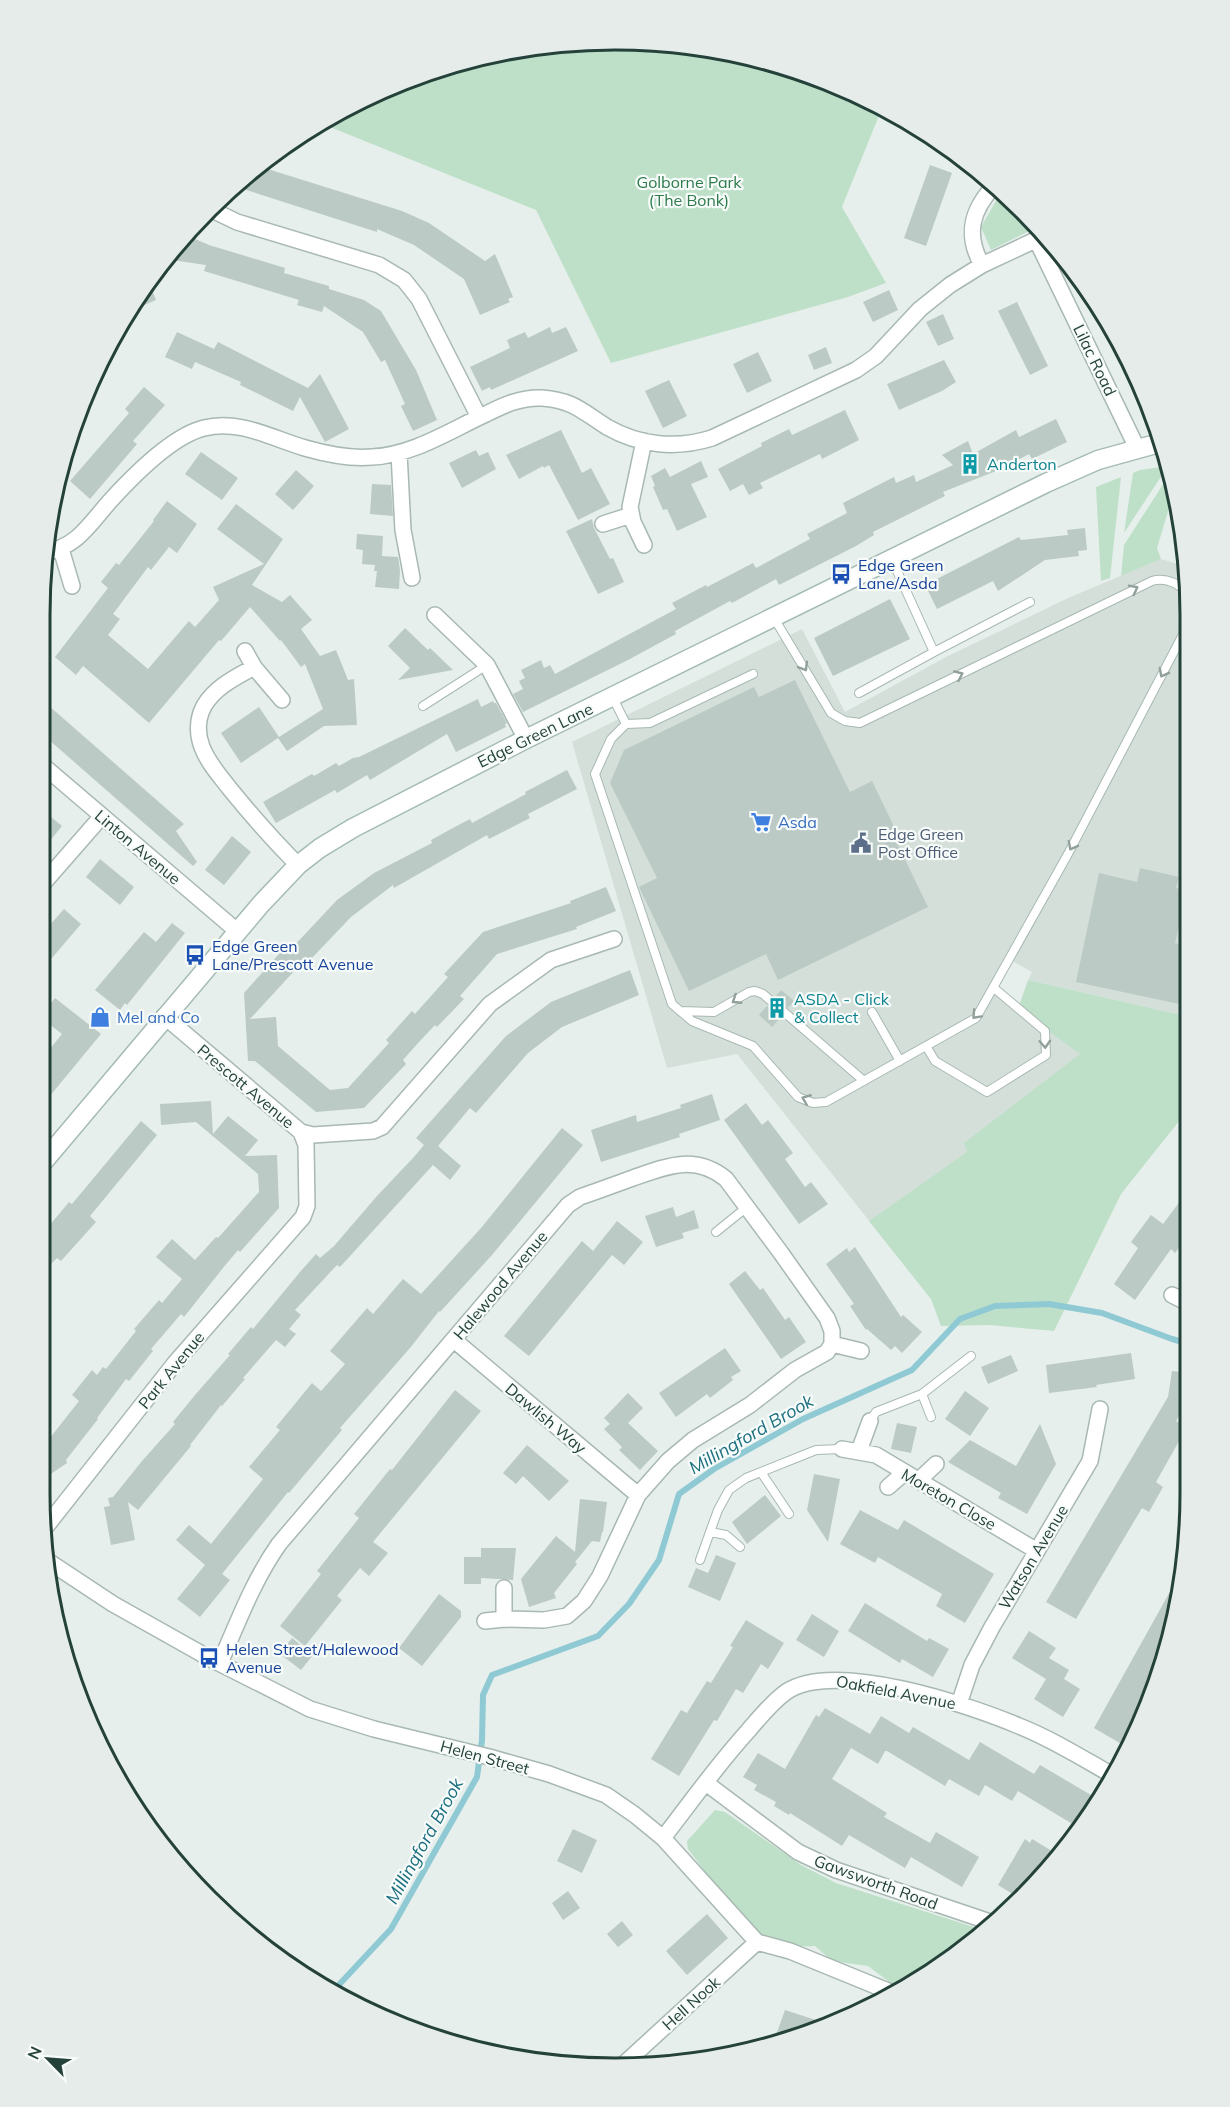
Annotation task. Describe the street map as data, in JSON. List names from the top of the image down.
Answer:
{
  "streets": {
    "street": [
      "Lilac Road",
      "Edge Green Lane",
      "Linton Avenue",
      "Prescott Avenue",
      "Halewood Avenue",
      "Park Avenue",
      "Dawlish Way",
      "Moreton Close",
      "Watson Avenue",
      "Oakfield Avenue",
      "Helen Street",
      "Gawsworth Road",
      "Hell Nook"
    ]
  },
  "crossings": [
    ["Lilac Road", "Edge Green Lane"],
    ["Edge Green Lane", "Linton Avenue"],
    ["Edge Green Lane", "Prescott Avenue"],
    ["Prescott Avenue", "Park Avenue"],
    ["Halewood Avenue", "Dawlish Way"],
    ["Halewood Avenue", "Helen Street"],
    ["Moreton Close", "Watson Avenue"],
    ["Watson Avenue", "Oakfield Avenue"],
    ["Oakfield Avenue", "Helen Street"],
    ["Oakfield Avenue", "Gawsworth Road"],
    ["Helen Street", "Hell Nook"]
  ],
  "water": ["Millingford Brook"],
  "parks": ["Golborne Park (The Bonk)"],
  "places": {
    "building": ["Anderton", "ASDA - Click & Collect"],
    "bus stop": ["Edge Green Lane/Asda", "Edge Green Lane/Prescott Avenue", "Helen Street/Halewood Avenue"],
    "supermarket": ["Asda"],
    "public building": ["Edge Green Post Office"],
    "shop": ["Mel and Co"]
  },
  "north": "top left"
}
